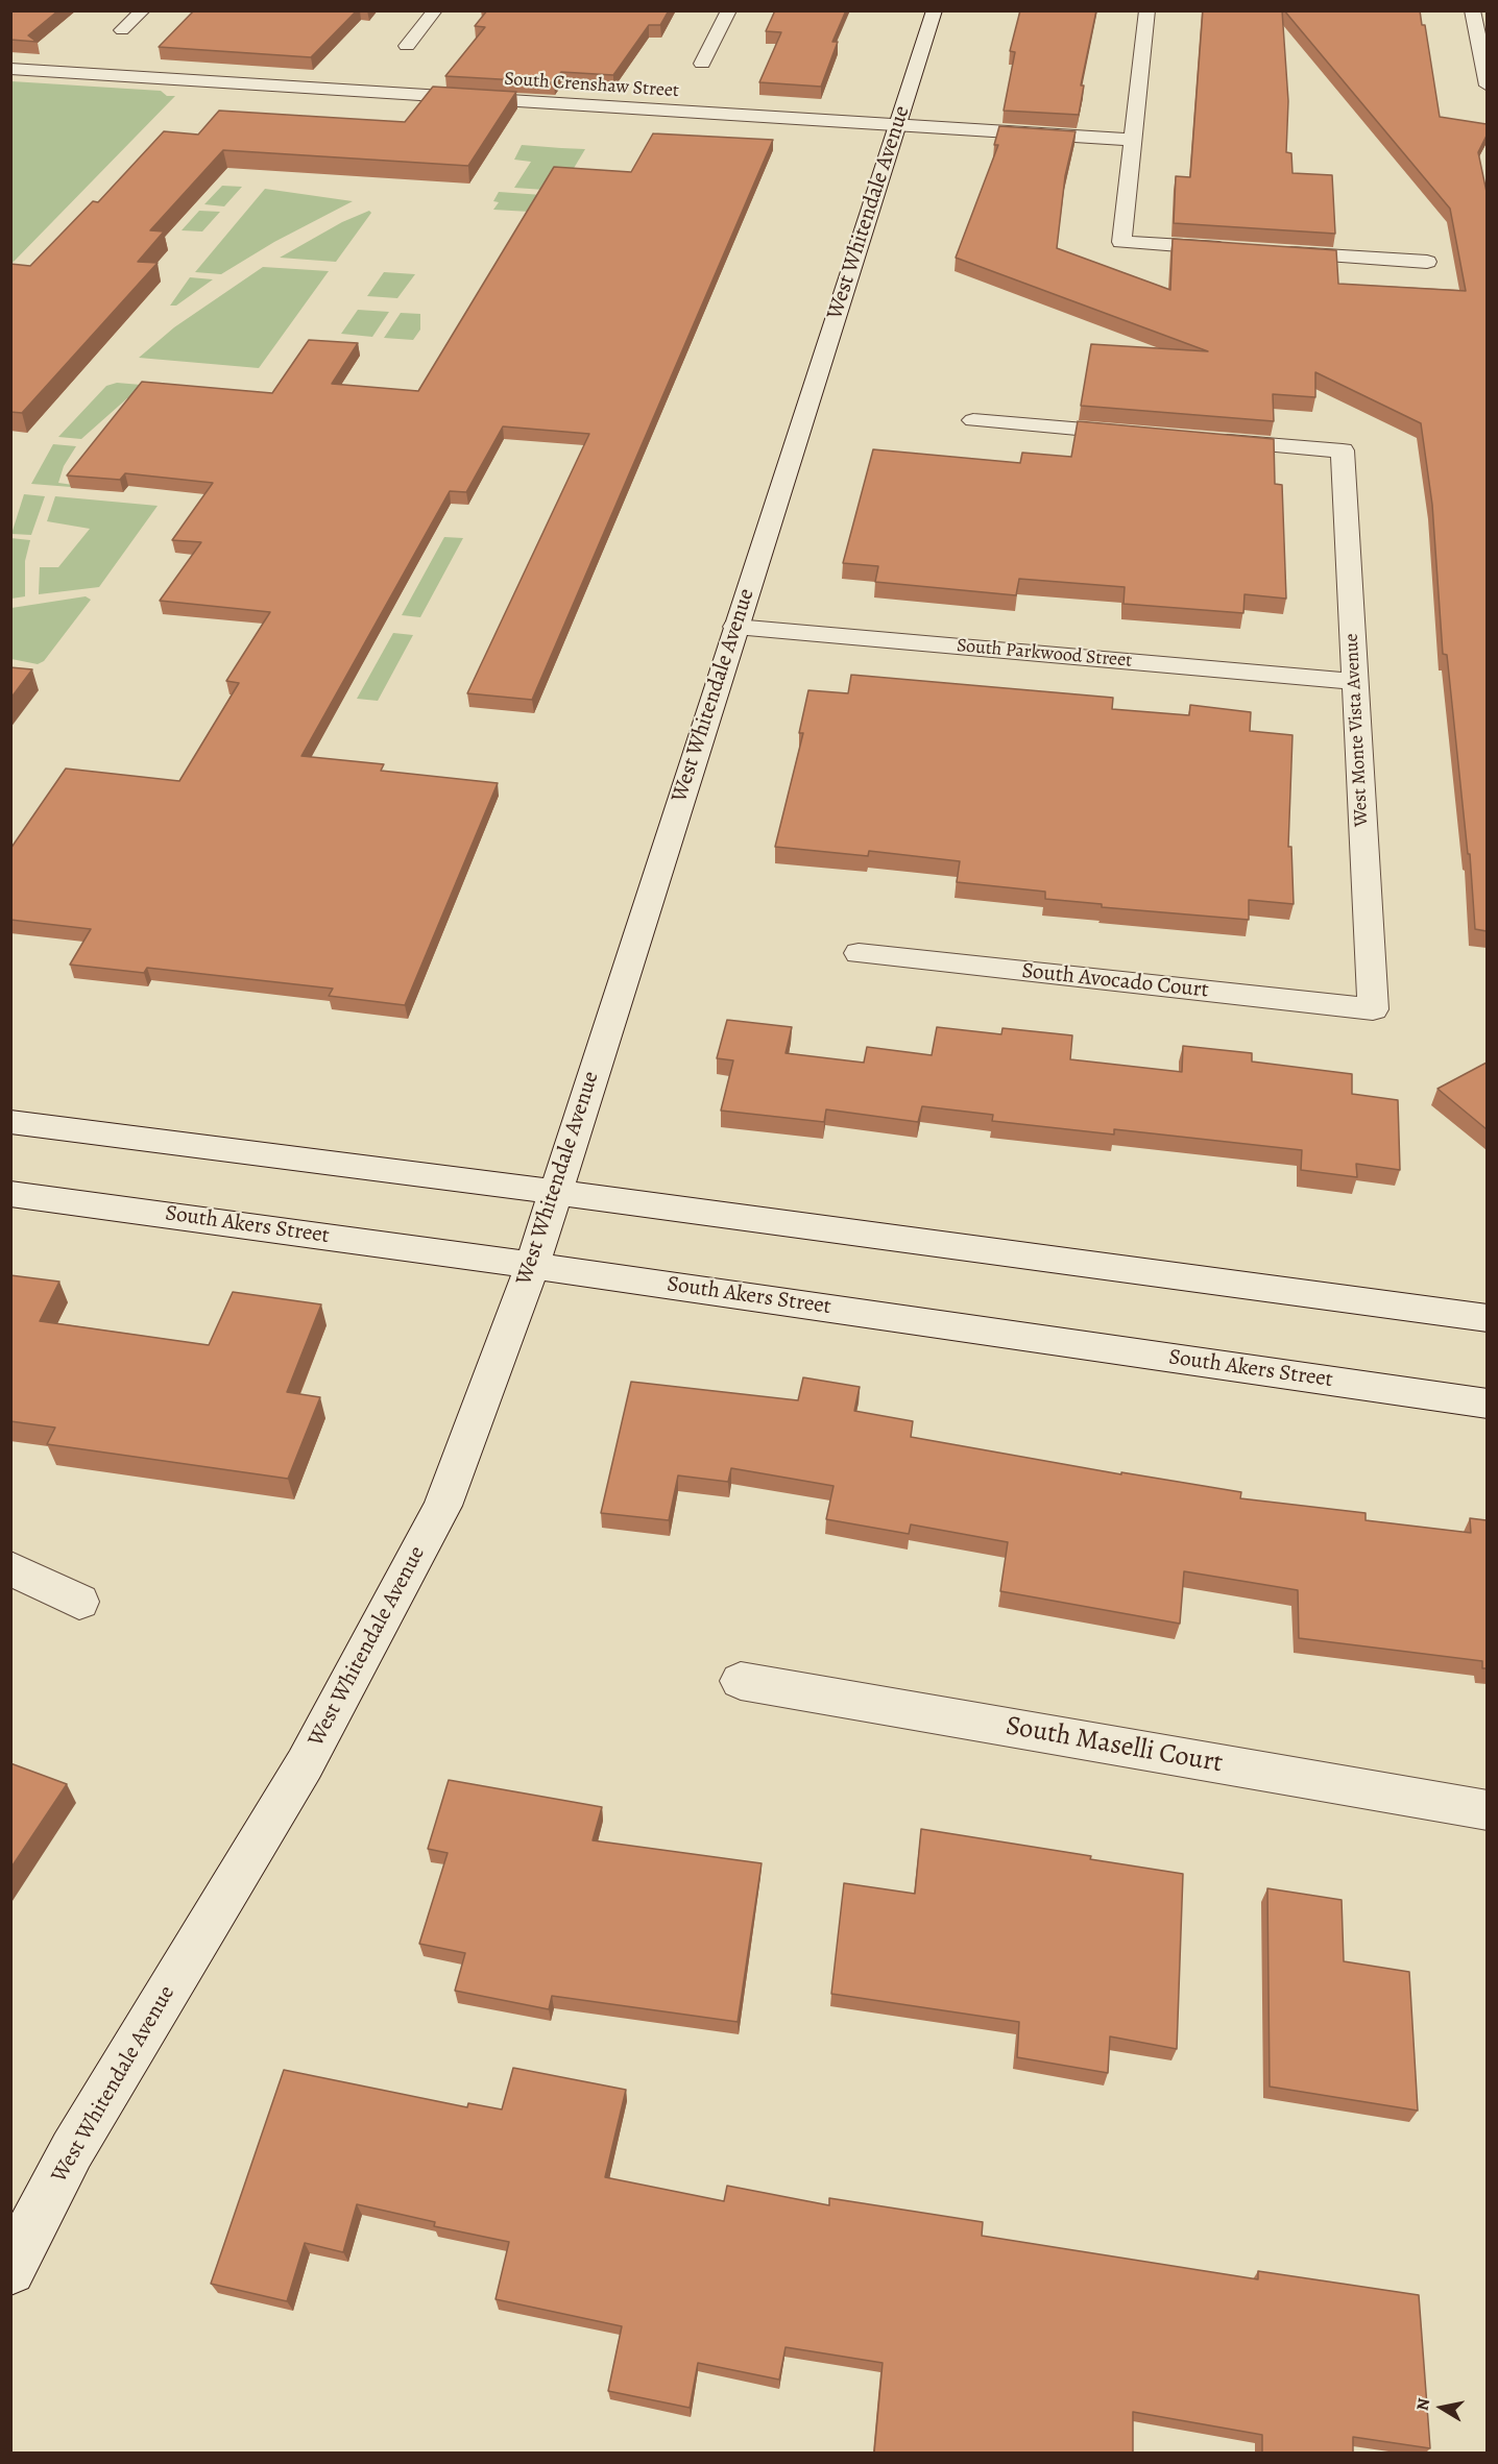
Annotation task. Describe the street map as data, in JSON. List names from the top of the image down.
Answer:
{
  "streets": {
    "street": [
      "South Crenshaw Street",
      "West Whitendale Avenue",
      "South Parkwood Street",
      "West Monte Vista Avenue",
      "South Avocado Court",
      "South Akers Street",
      "South Maselli Court"
    ]
  },
  "crossings": [
    ["South Crenshaw Street", "West Whitendale Avenue"],
    ["West Whitendale Avenue", "South Parkwood Street"],
    ["West Whitendale Avenue", "South Akers Street"],
    ["South Parkwood Street", "West Monte Vista Avenue"],
    ["West Monte Vista Avenue", "South Avocado Court"]
  ],
  "north": "left"
}
